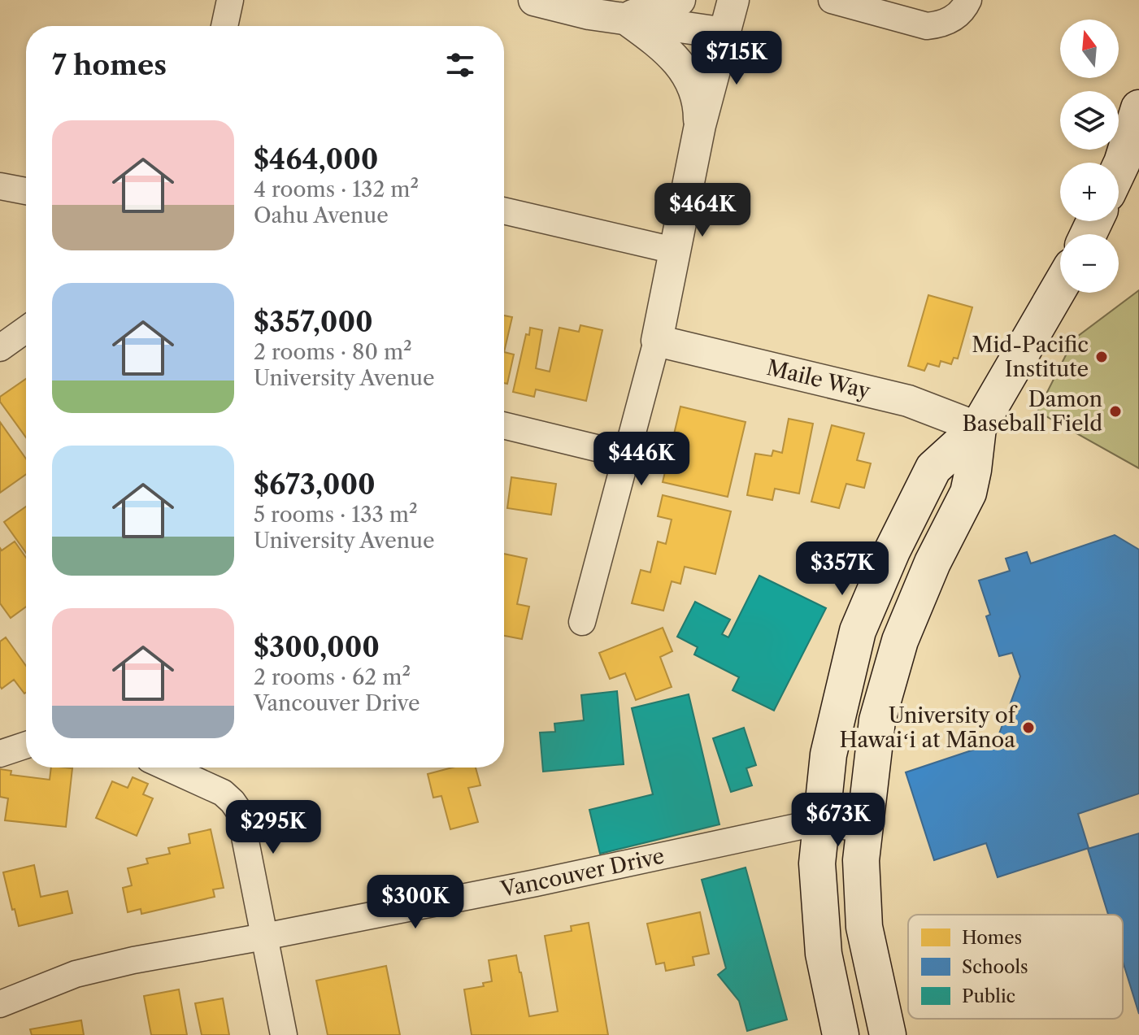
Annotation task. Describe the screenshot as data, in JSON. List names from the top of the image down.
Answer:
{
  "streets": {
    "street": ["Maile Way", "Vancouver Drive"]
  },
  "places": ["Mid-Pacific Institute", "Damon Baseball Field", "University of Hawaiʻi at Mānoa"],
  "legend": ["Homes", "Schools", "Public"],
  "north": "top",
  "page": {
    "map_buttons": ["+", "−"],
    "heading": "7 homes",
    "price": [
      "$715K",
      "$464K",
      "$446K",
      "$357K",
      "$673K",
      "$295K",
      "$300K"
    ],
    "list": [
      {
        "name": "$464,000",
        "note": "4 rooms · 132 m² · Oahu Avenue"
      },
      {
        "name": "$357,000",
        "note": "2 rooms · 80 m² · University Avenue"
      },
      {
        "name": "$673,000",
        "note": "5 rooms · 133 m² · University Avenue"
      },
      {
        "name": "$300,000",
        "note": "2 rooms · 62 m² · Vancouver Drive"
      }
    ]
  }
}
